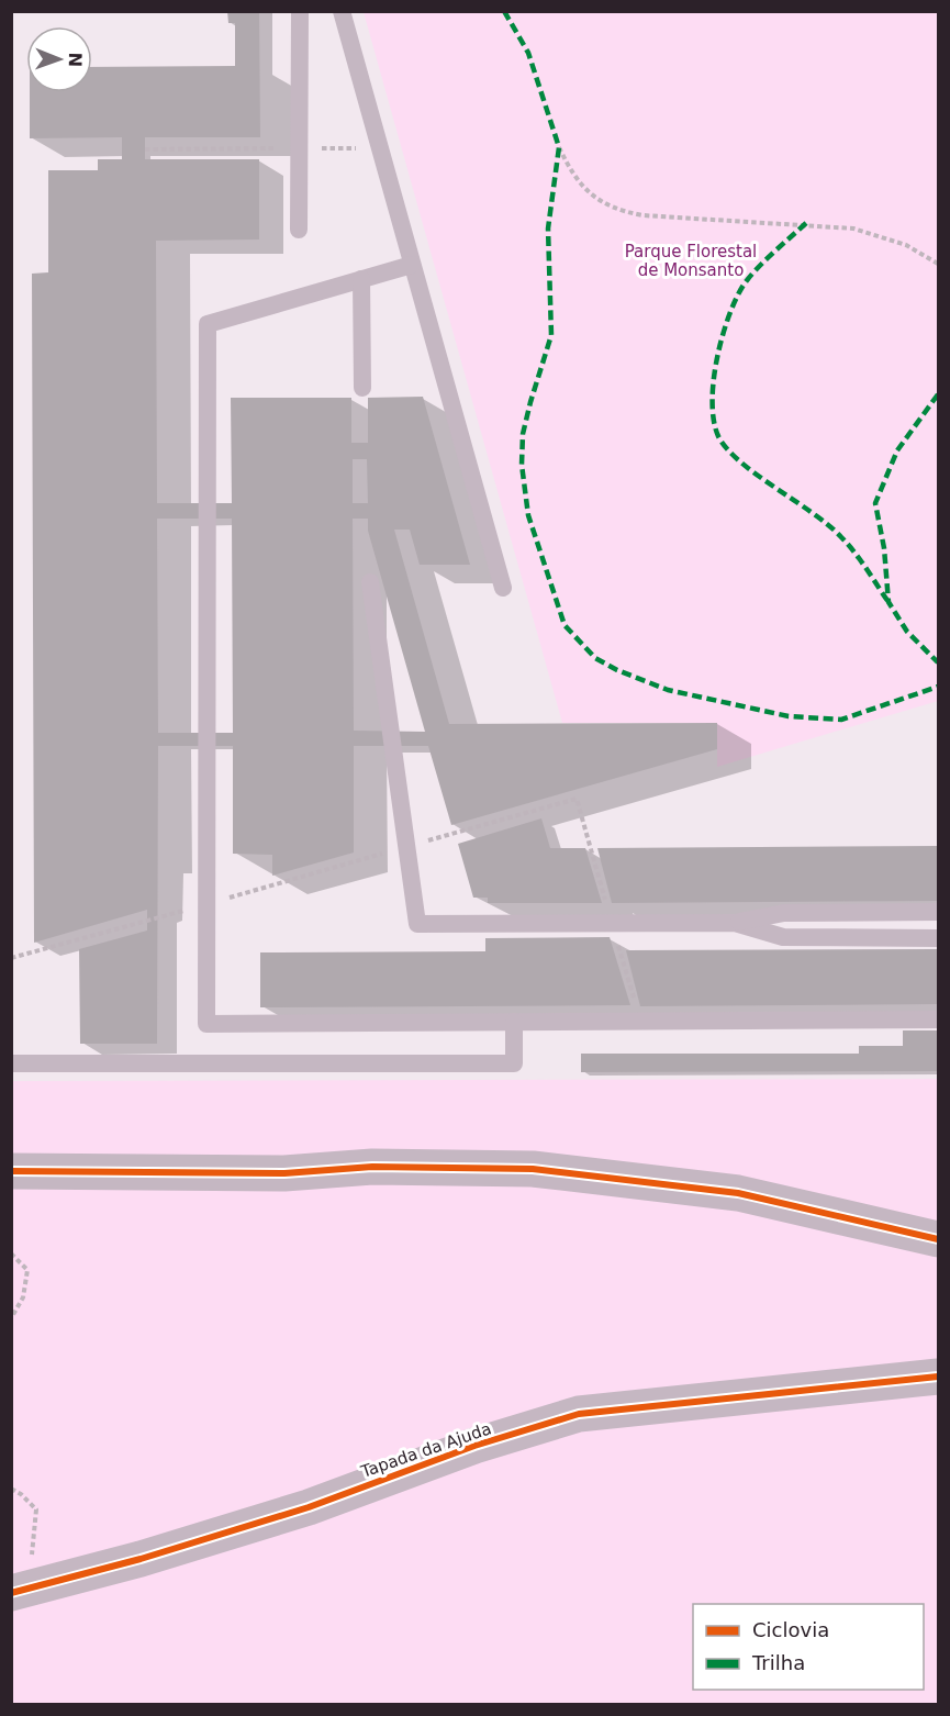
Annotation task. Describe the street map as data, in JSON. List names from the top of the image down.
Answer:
{
  "streets": {
    "street": ["Tapada da Ajuda"]
  },
  "parks": ["Parque Florestal de Monsanto"],
  "legend": ["Ciclovia", "Trilha"],
  "north": "right"
}
